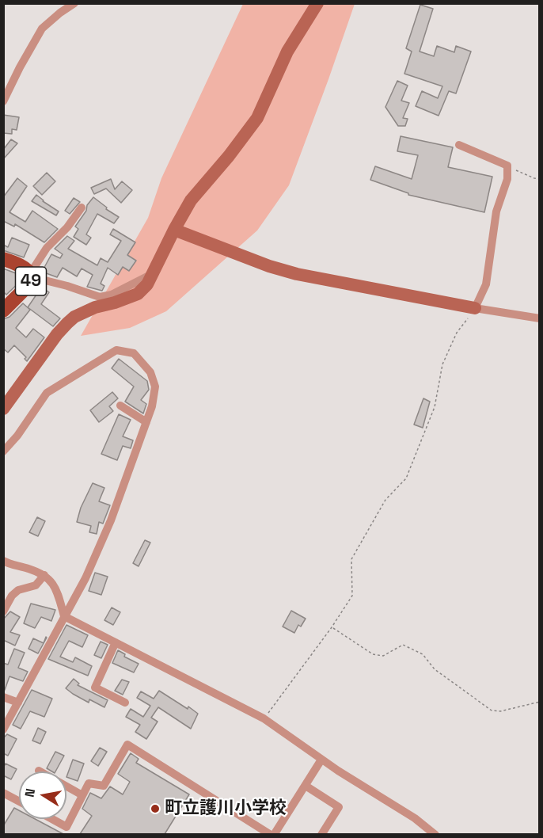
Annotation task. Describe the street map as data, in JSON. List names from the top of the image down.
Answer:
{
  "streets": {
    "main road": ["49"]
  },
  "places": ["町立護川小学校"],
  "north": "left"
}
